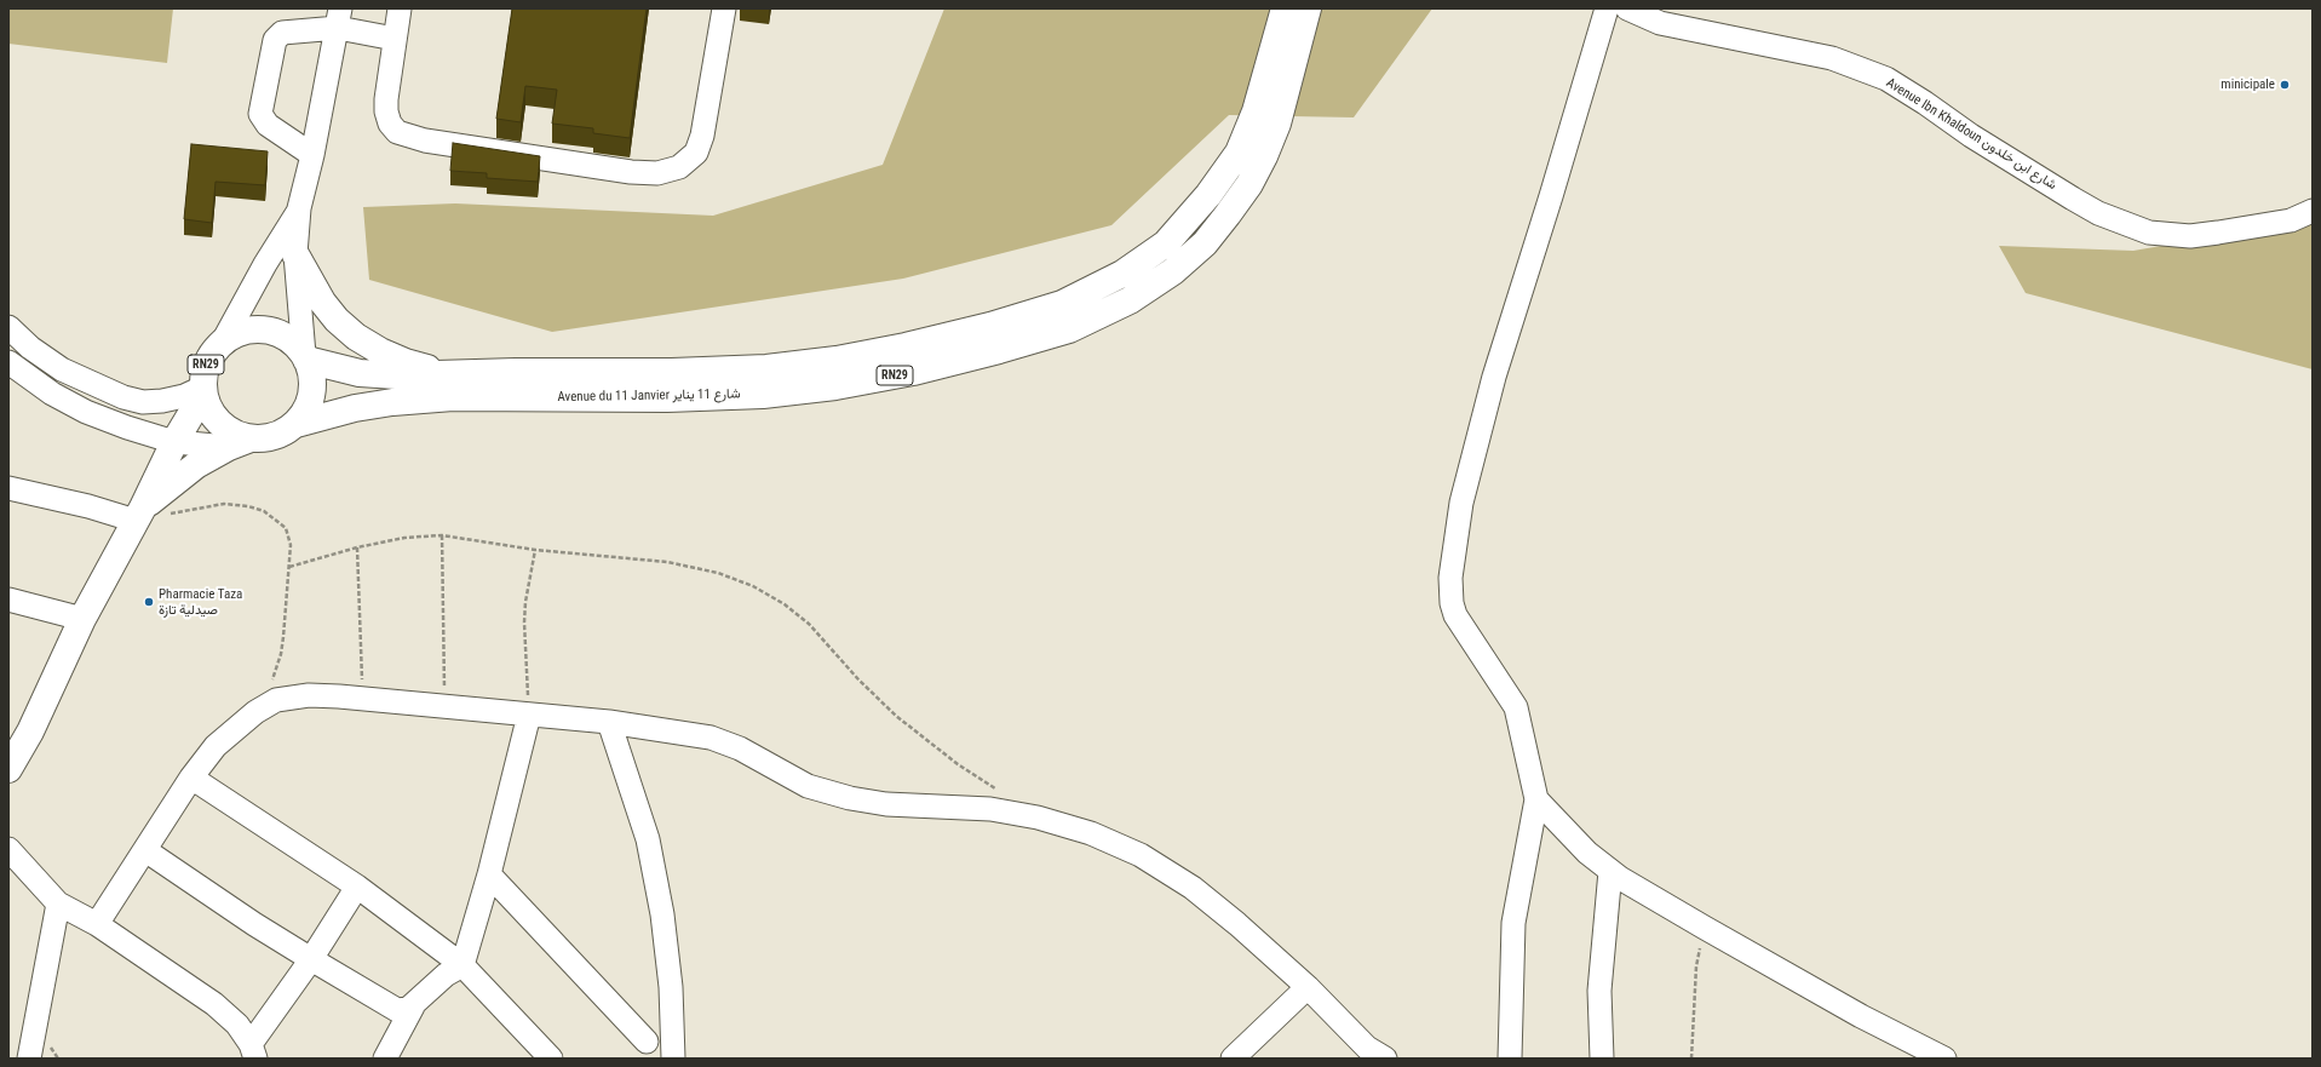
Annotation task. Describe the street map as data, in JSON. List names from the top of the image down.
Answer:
{
  "streets": {
    "main road": ["RN29", "Avenue du 11 Janvier شارع 11 يناير"],
    "street": ["Avenue Ibn Khaldoun شارع ابن خلدون"]
  },
  "crossings": [
    ["RN29", "Avenue du 11 Janvier شارع 11 يناير"]
  ],
  "places": ["minicipale", "Pharmacie Taza صيدلية تازة"]
}
